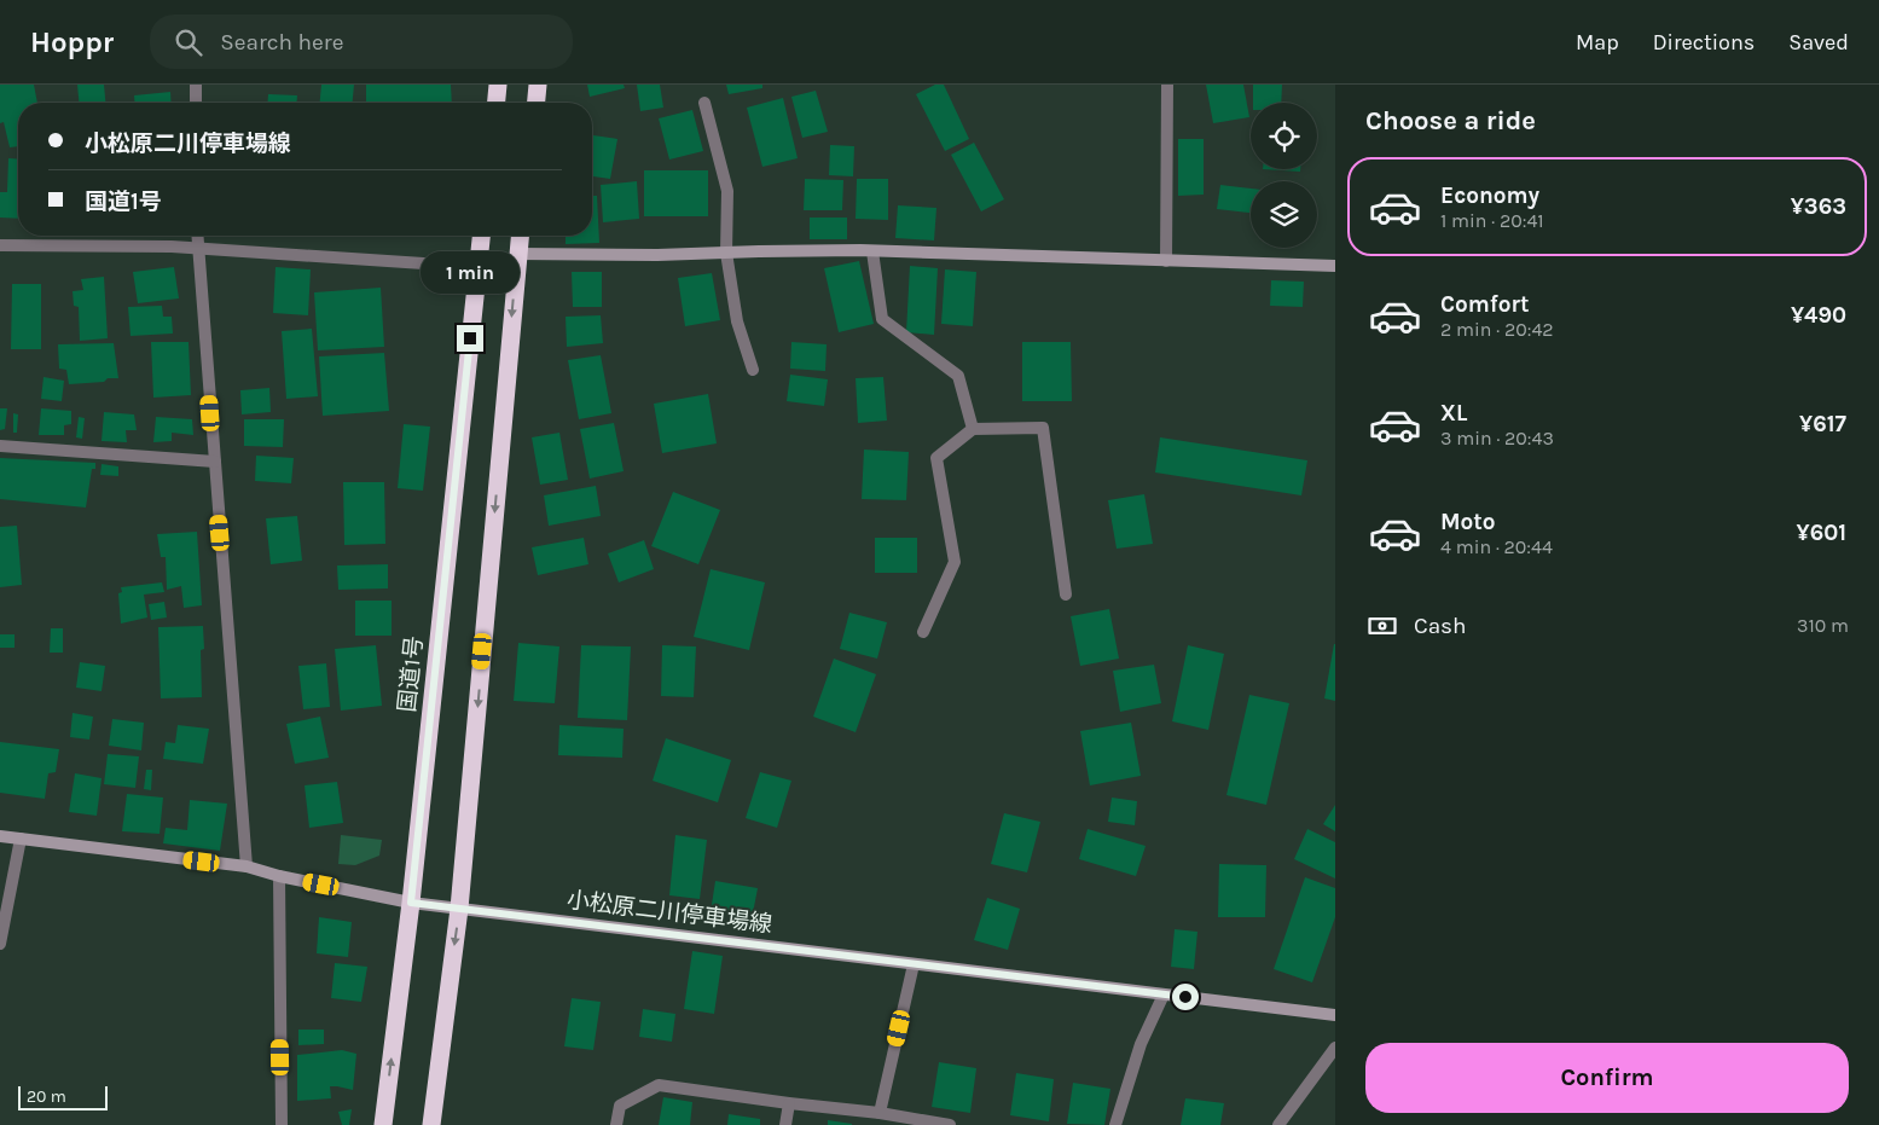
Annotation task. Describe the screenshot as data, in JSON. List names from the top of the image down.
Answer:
{
  "streets": {
    "highway": ["国道1号"],
    "main road": ["小松原二川停車場線"]
  },
  "crossings": [
    ["国道1号", "小松原二川停車場線"]
  ],
  "scale_bar": "20 m",
  "page": {
    "header": "Hoppr",
    "search": "Search here",
    "nav": ["Map", "Directions", "Saved"],
    "heading": "Choose a ride",
    "banner": ["小松原二川停車場線", "国道1号"],
    "list": [
      {
        "name": "Economy",
        "note": "1 min · 20:41",
        "value": "¥363"
      },
      {
        "name": "Comfort",
        "note": "2 min · 20:42",
        "value": "¥490"
      },
      {
        "name": "XL",
        "note": "3 min · 20:43",
        "value": "¥617"
      },
      {
        "name": "Moto",
        "note": "4 min · 20:44",
        "value": "¥601"
      }
    ],
    "bubble": "1 min",
    "pay": ["Cash", "310 m"],
    "buttons": "Confirm",
    "scale": "20 m"
  }
}
